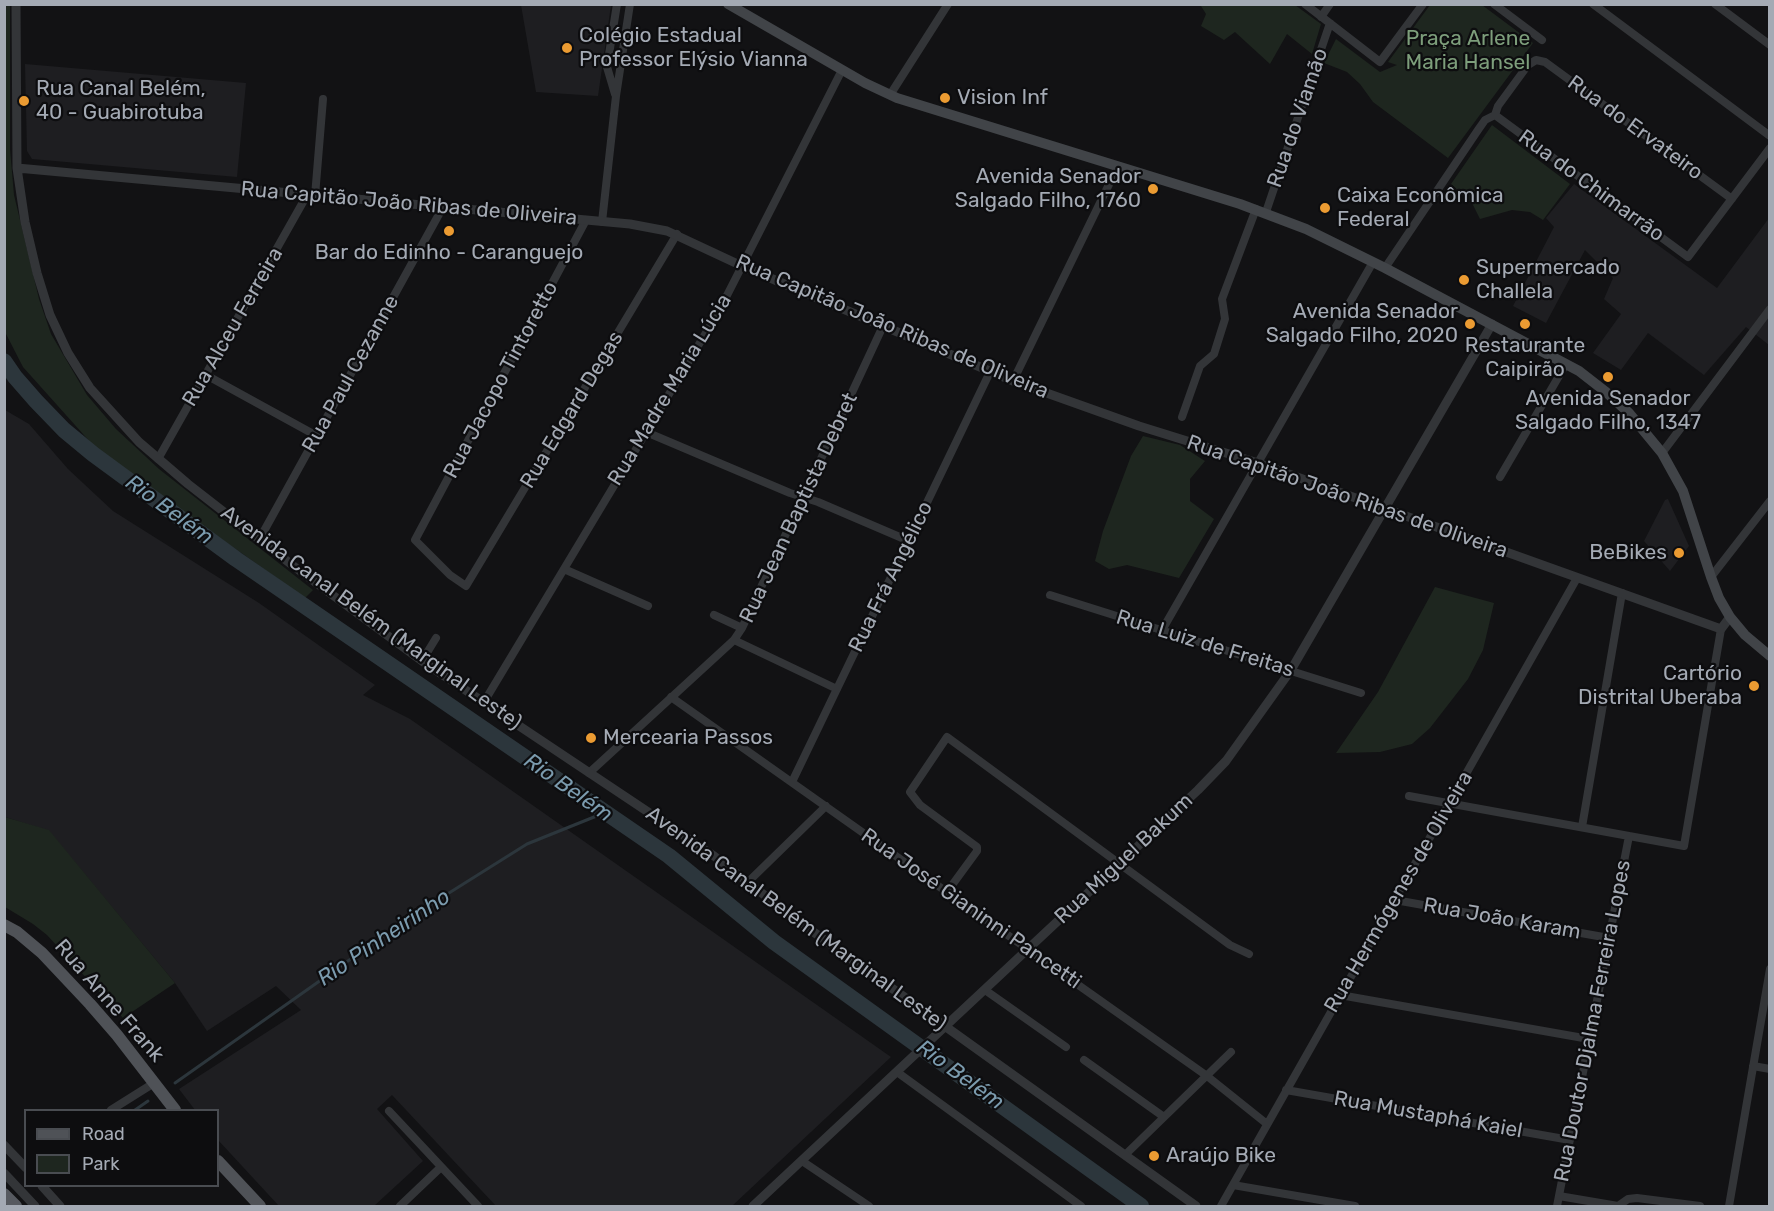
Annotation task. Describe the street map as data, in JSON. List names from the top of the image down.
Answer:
{
  "streets": {
    "main road": ["Rua Anne Frank"],
    "street": [
      "Rua do Viamão",
      "Rua do Ervateiro",
      "Rua do Chimarrão",
      "Rua Capitão João Ribas de Oliveira",
      "Rua Alceu Ferreira",
      "Rua Paul Cezanne",
      "Rua Jacopo Tintoretto",
      "Rua Madre Maria Lúcia",
      "Rua Edgard Degas",
      "Rua Jean Baptista Debret",
      "Rua Frá Angélico",
      "Avenida Canal Belém (Marginal Leste)",
      "Rua Luiz de Freitas",
      "Rua Miguel Bakum",
      "Rua Hermógenes de Oliveira",
      "Rua José Gianinni Pancetti",
      "Rua João Karam",
      "Rua Doutor Djalma Ferreira Lopes",
      "Rua Mustaphá Kaiel"
    ]
  },
  "crossings": [
    ["Rua do Ervateiro", "Rua do Chimarrão"],
    ["Rua Capitão João Ribas de Oliveira", "Rua Alceu Ferreira"],
    ["Rua Capitão João Ribas de Oliveira", "Rua Paul Cezanne"],
    ["Rua Capitão João Ribas de Oliveira", "Rua Jacopo Tintoretto"],
    ["Rua Capitão João Ribas de Oliveira", "Rua Madre Maria Lúcia"],
    ["Rua Capitão João Ribas de Oliveira", "Rua Edgard Degas"],
    ["Rua Capitão João Ribas de Oliveira", "Rua Jean Baptista Debret"],
    ["Rua Capitão João Ribas de Oliveira", "Rua Frá Angélico"],
    ["Rua Capitão João Ribas de Oliveira", "Avenida Canal Belém (Marginal Leste)"],
    ["Rua Capitão João Ribas de Oliveira", "Rua Miguel Bakum"],
    ["Rua Capitão João Ribas de Oliveira", "Rua Hermógenes de Oliveira"],
    ["Rua Alceu Ferreira", "Avenida Canal Belém (Marginal Leste)"],
    ["Rua Paul Cezanne", "Avenida Canal Belém (Marginal Leste)"],
    ["Rua Jacopo Tintoretto", "Rua Edgard Degas"],
    ["Rua Madre Maria Lúcia", "Avenida Canal Belém (Marginal Leste)"],
    ["Rua Jean Baptista Debret", "Avenida Canal Belém (Marginal Leste)"],
    ["Rua Jean Baptista Debret", "Rua José Gianinni Pancetti"],
    ["Rua Frá Angélico", "Rua José Gianinni Pancetti"],
    ["Avenida Canal Belém (Marginal Leste)", "Rua Miguel Bakum"],
    ["Rua Luiz de Freitas", "Rua Miguel Bakum"],
    ["Rua Miguel Bakum", "Rua José Gianinni Pancetti"],
    ["Rua Hermógenes de Oliveira", "Rua José Gianinni Pancetti"],
    ["Rua Hermógenes de Oliveira", "Rua João Karam"],
    ["Rua Hermógenes de Oliveira", "Rua Mustaphá Kaiel"],
    ["Rua João Karam", "Rua Doutor Djalma Ferreira Lopes"],
    ["Rua Doutor Djalma Ferreira Lopes", "Rua Mustaphá Kaiel"]
  ],
  "water": ["Rio Belém", "Rio Pinheirinho"],
  "parks": ["Praça Arlene Maria Hansel"],
  "places": [
    "Colégio Estadual Professor Elýsio Vianna",
    "Vision Inf",
    "Rua Canal Belém, 40 - Guabirotuba",
    "Avenida Senador Salgado Filho, 1760",
    "Caixa Econômica Federal",
    "Bar do Edinho - Caranguejo",
    "Supermercado Challela",
    "Avenida Senador Salgado Filho, 2020",
    "Restaurante Caipirão",
    "Avenida Senador Salgado Filho, 1347",
    "BeBikes",
    "Cartório Distrital Uberaba",
    "Mercearia Passos",
    "Araújo Bike"
  ],
  "legend": ["Road", "Park"]
}
